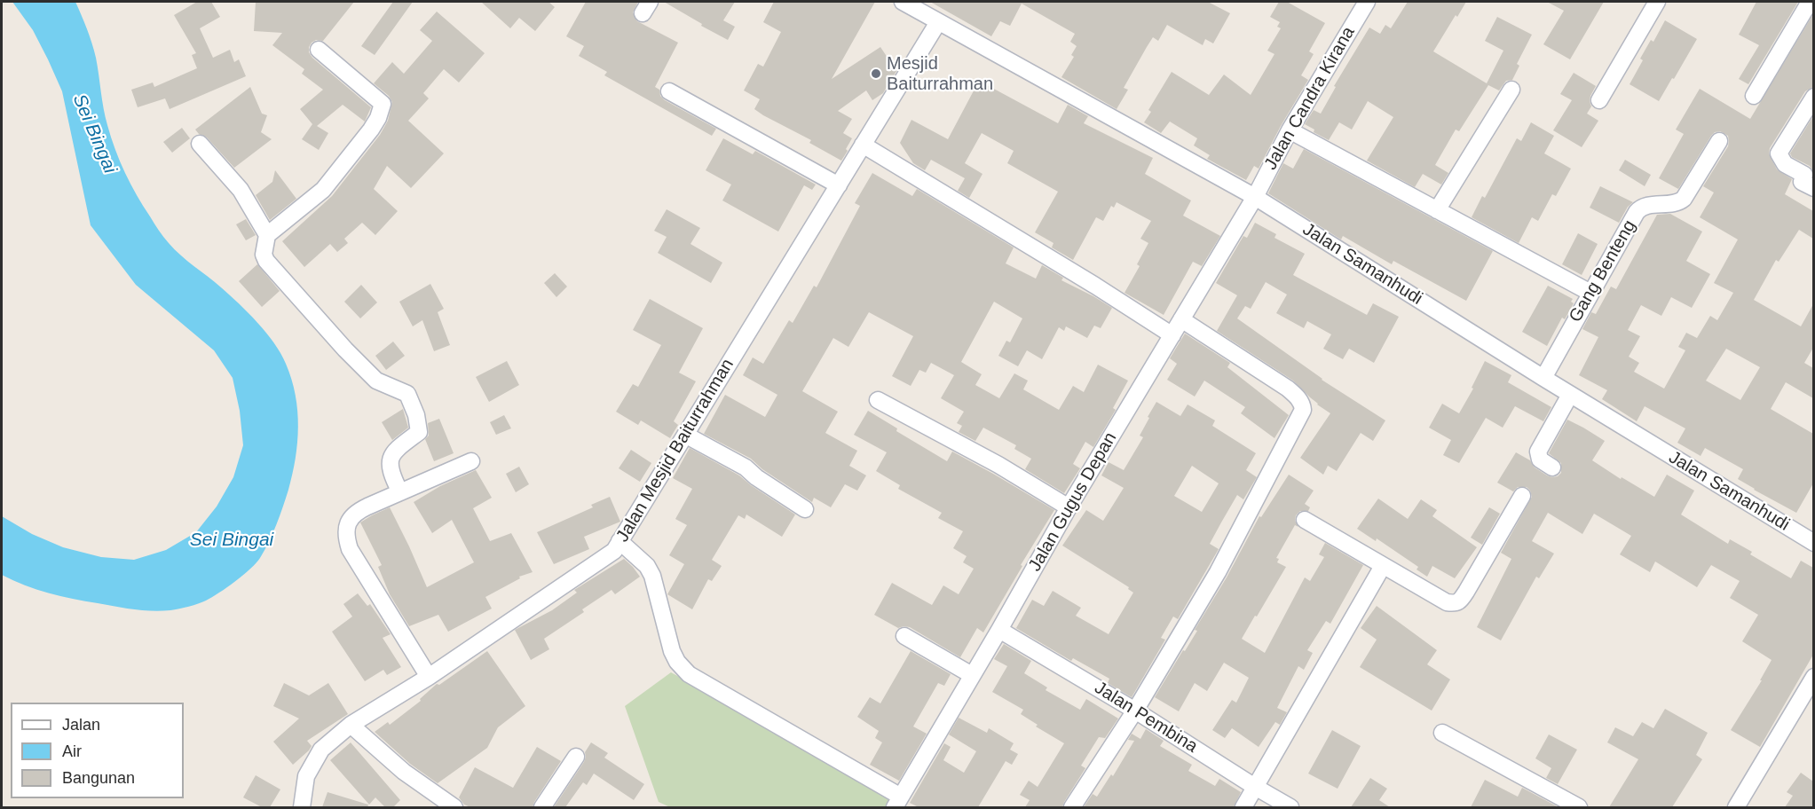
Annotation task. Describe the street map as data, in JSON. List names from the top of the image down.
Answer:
{
  "streets": {
    "street": [
      "Jalan Candra Kirana",
      "Jalan Samanhudi",
      "Gang Benteng",
      "Jalan Mesjid Baiturrahman",
      "Jalan Gugus Depan",
      "Jalan Pembina"
    ]
  },
  "crossings": [
    ["Jalan Candra Kirana", "Jalan Samanhudi"],
    ["Jalan Candra Kirana", "Jalan Gugus Depan"],
    ["Jalan Samanhudi", "Gang Benteng"],
    ["Jalan Samanhudi", "Jalan Mesjid Baiturrahman"],
    ["Jalan Samanhudi", "Jalan Gugus Depan"],
    ["Jalan Gugus Depan", "Jalan Pembina"]
  ],
  "water": ["Sei Bingai"],
  "places": ["Mesjid Baiturrahman"],
  "legend": ["Jalan", "Air", "Bangunan"]
}
